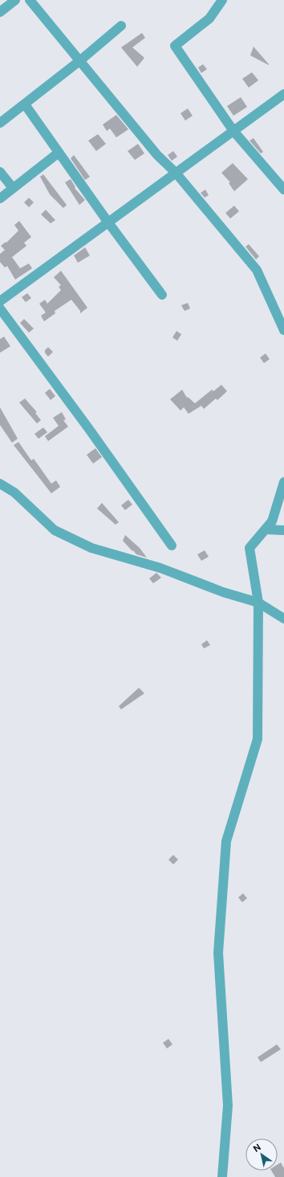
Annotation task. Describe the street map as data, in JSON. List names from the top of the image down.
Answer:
{
  "north": "top left"
}
